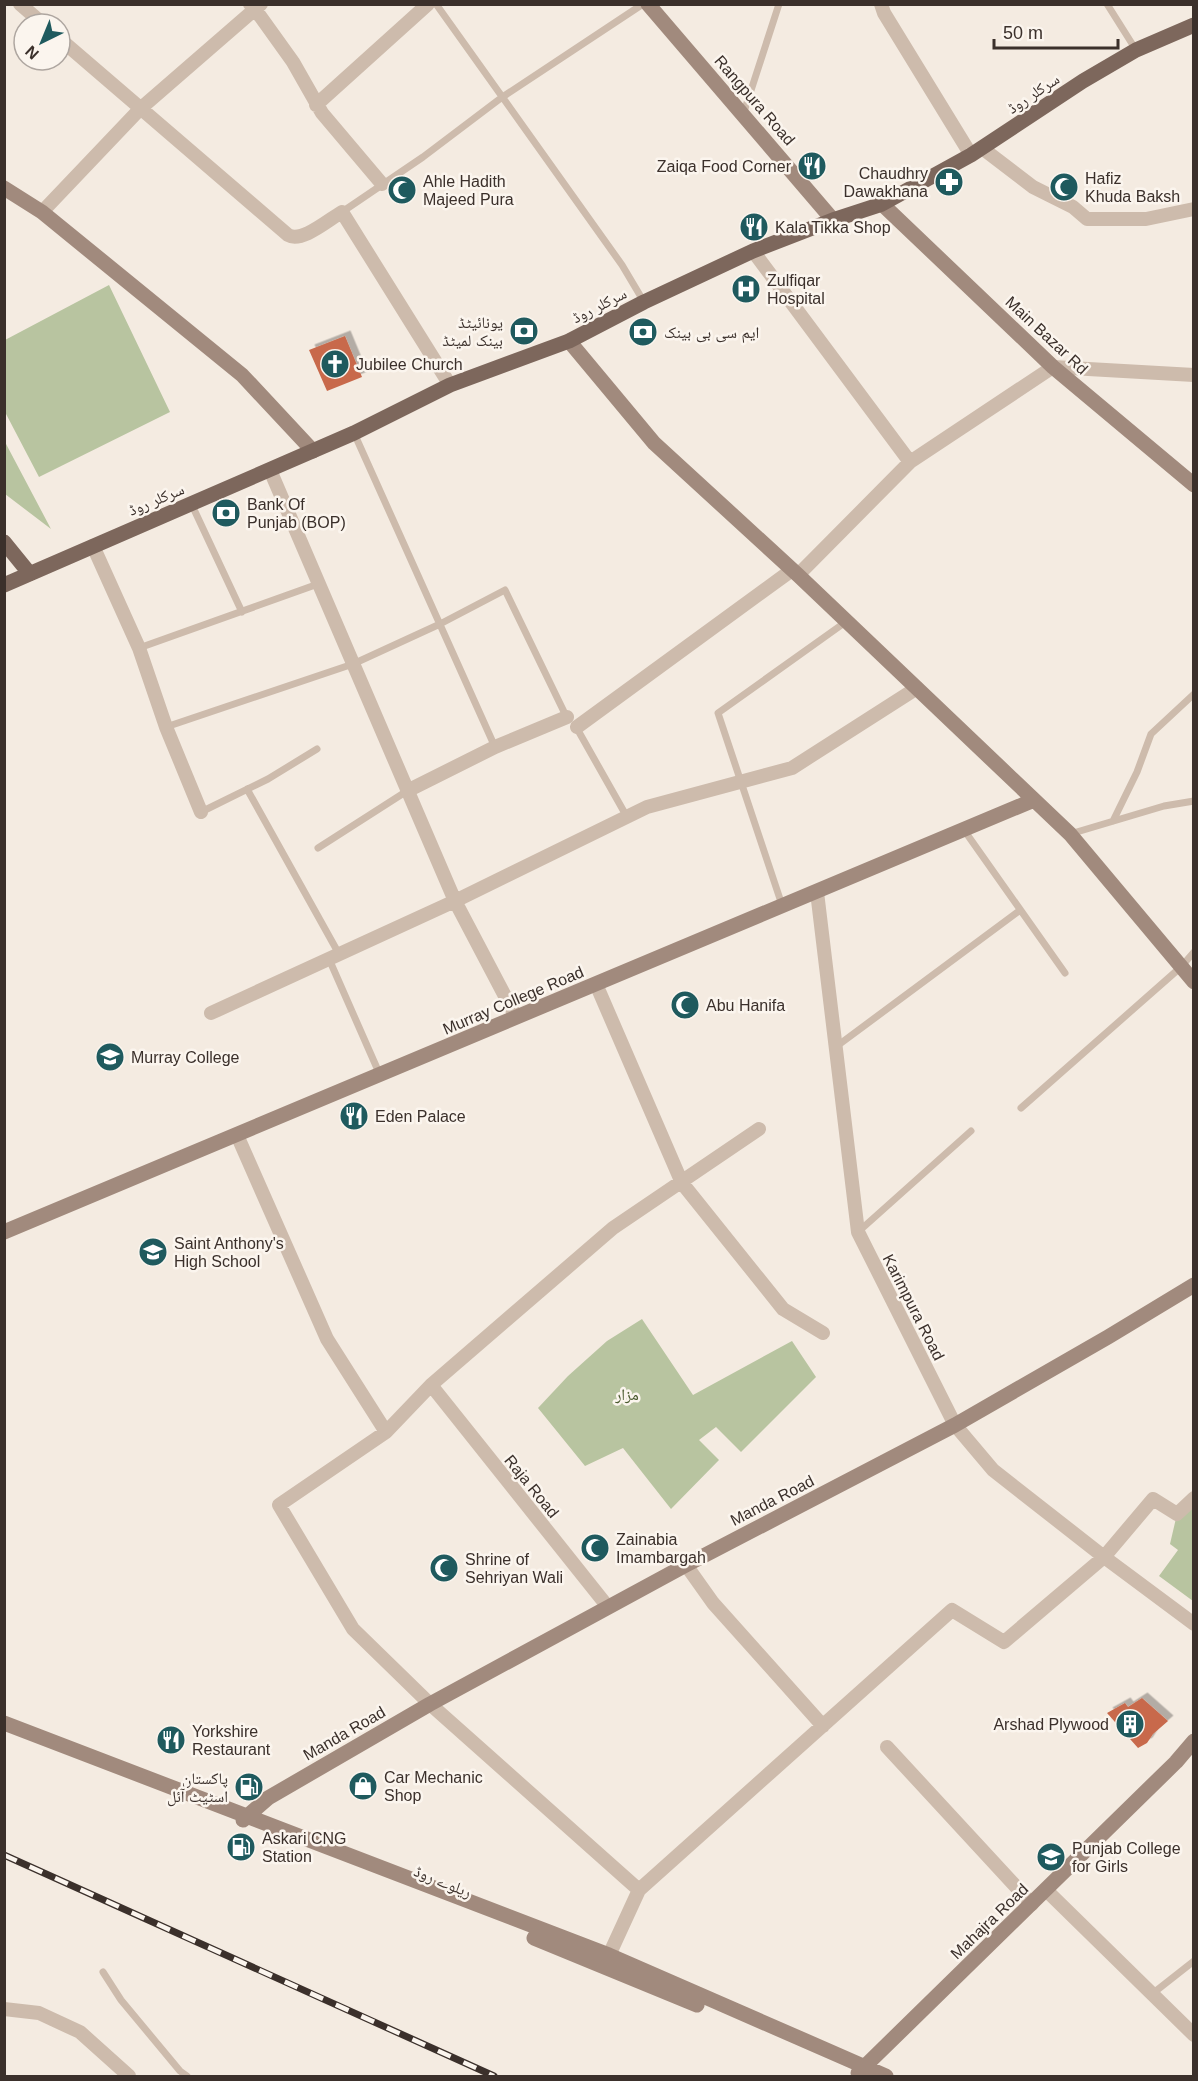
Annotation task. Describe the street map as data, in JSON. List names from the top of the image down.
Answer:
{
  "streets": {
    "main road": ["سرکلر روڈ"],
    "street": [
      "Rangpura Road",
      "Main Bazar Rd",
      "Murray College Road",
      "Karimpura Road",
      "Raja Road",
      "Manda Road",
      "ریلوے روڈ",
      "Mahajra Road"
    ]
  },
  "crossings": [
    ["سرکلر روڈ", "Rangpura Road"],
    ["سرکلر روڈ", "Main Bazar Rd"],
    ["Murray College Road", "Karimpura Road"],
    ["Karimpura Road", "Manda Road"],
    ["Raja Road", "Manda Road"],
    ["Manda Road", "ریلوے روڈ"],
    ["ریلوے روڈ", "Mahajra Road"]
  ],
  "parks": ["مزار"],
  "places": {
    "restaurant": [
      "Zaiqa Food Corner",
      "Kala Tikka Shop",
      "Eden Palace",
      "Yorkshire Restaurant"
    ],
    "pharmacy": ["Chaudhry Dawakhana"],
    "mosque": [
      "Hafiz Khuda Baksh",
      "Ahle Hadith Majeed Pura",
      "Abu Hanifa",
      "Zainabia Imambargah",
      "Shrine of Sehriyan Wali"
    ],
    "hospital": ["Zulfiqar Hospital"],
    "bank": ["یونائیٹڈ بینک لمیٹڈ", "ایم سی بی بینک", "Bank Of Punjab (BOP)"],
    "church": ["Jubilee Church"],
    "school or university": ["Murray College", "Saint Anthony's High School", "Punjab College for Girls"],
    "building": ["Arshad Plywood"],
    "shop": ["Car Mechanic Shop"],
    "fuel station": ["پاکستان اسٹیٹ آئل", "Askari CNG Station"]
  },
  "scale_bar": "50 m",
  "north": "bottom left"
}
